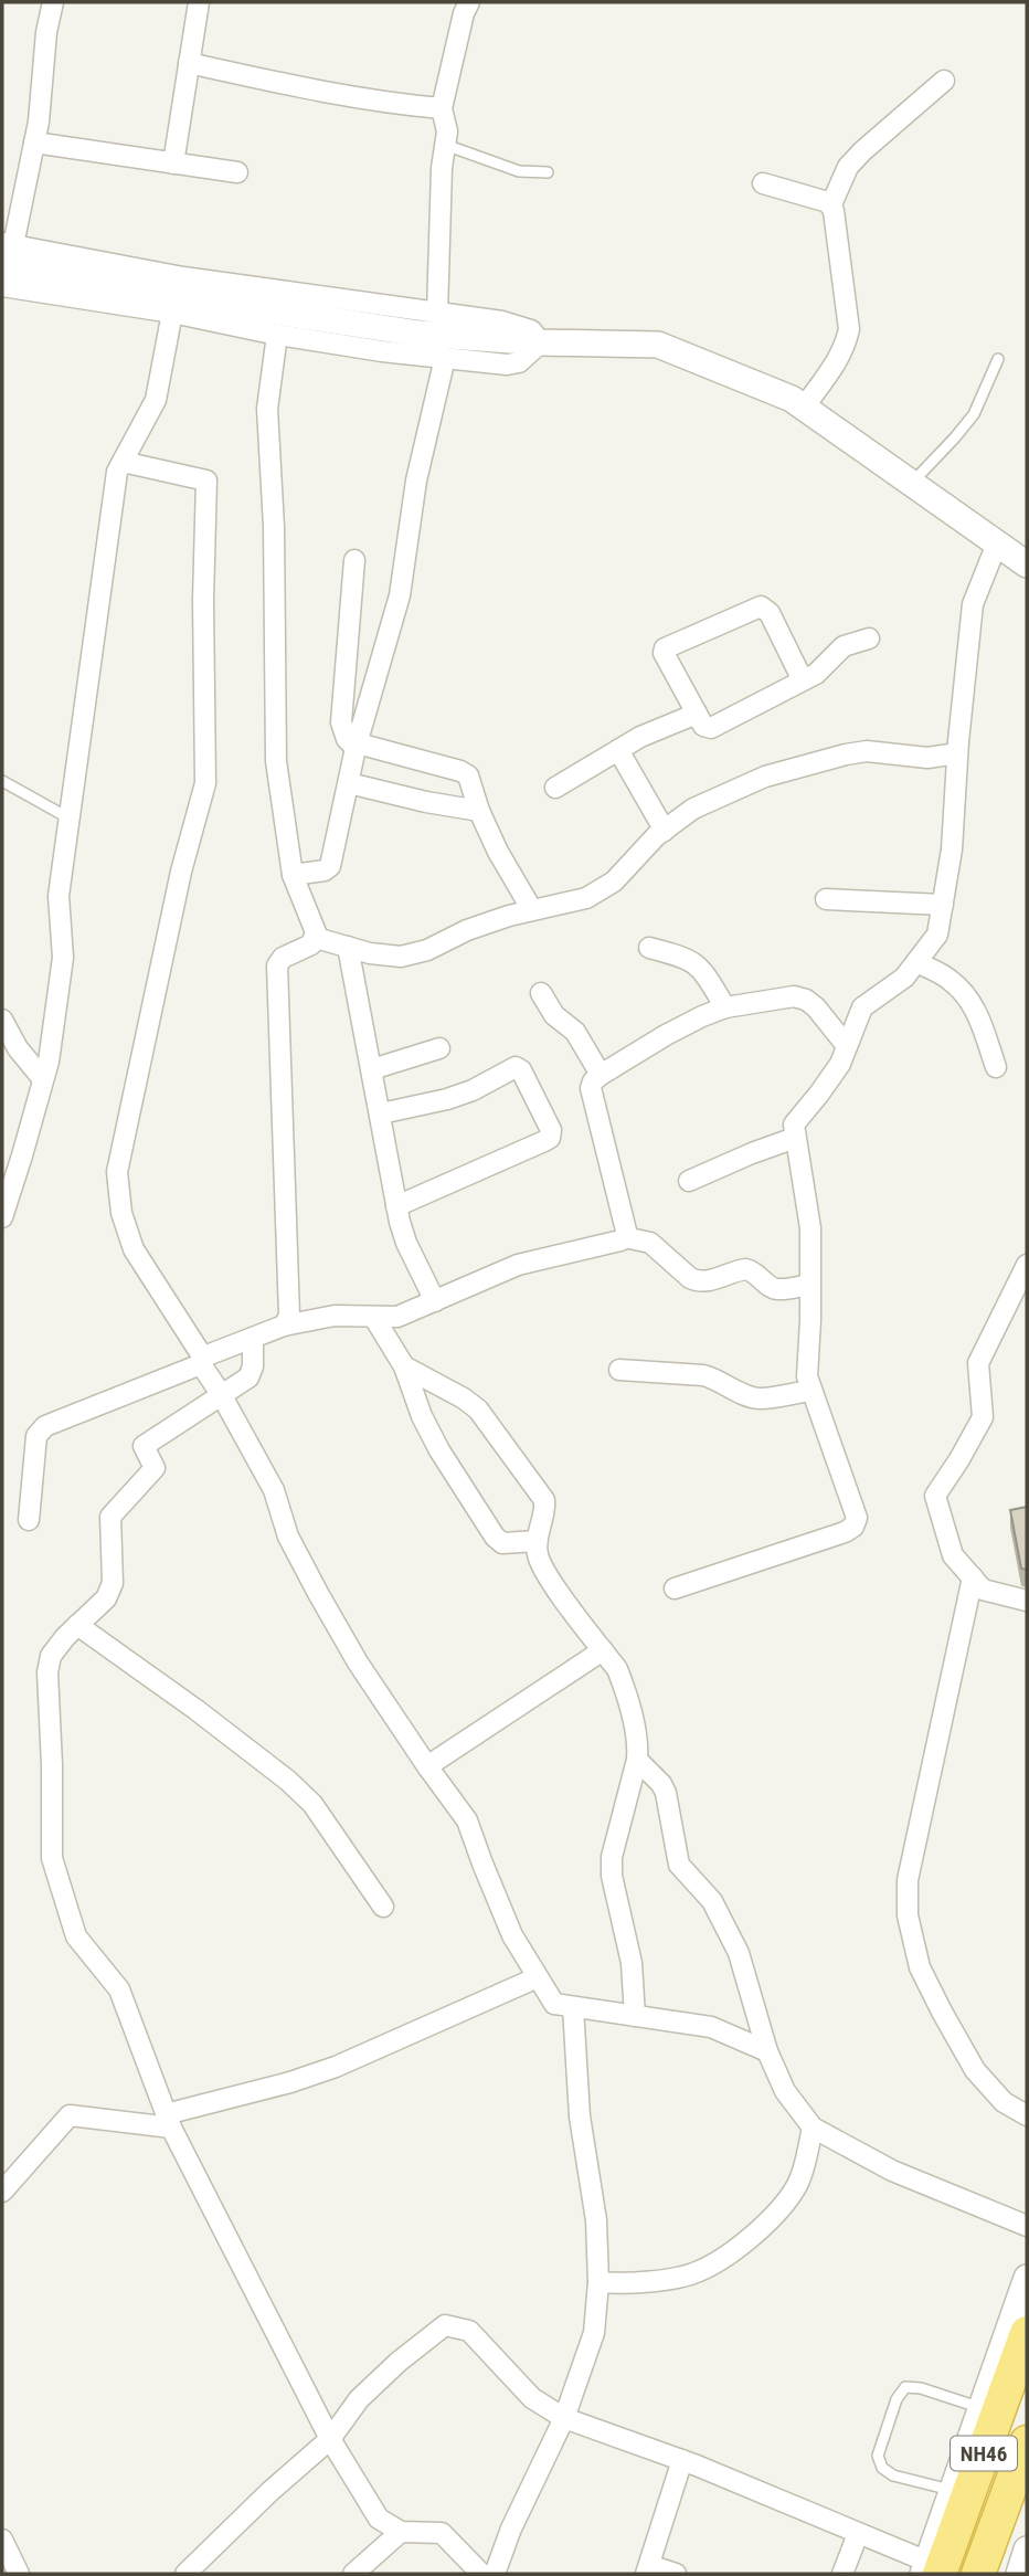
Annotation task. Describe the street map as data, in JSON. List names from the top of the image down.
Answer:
{
  "streets": {
    "highway": ["NH46"]
  }
}
